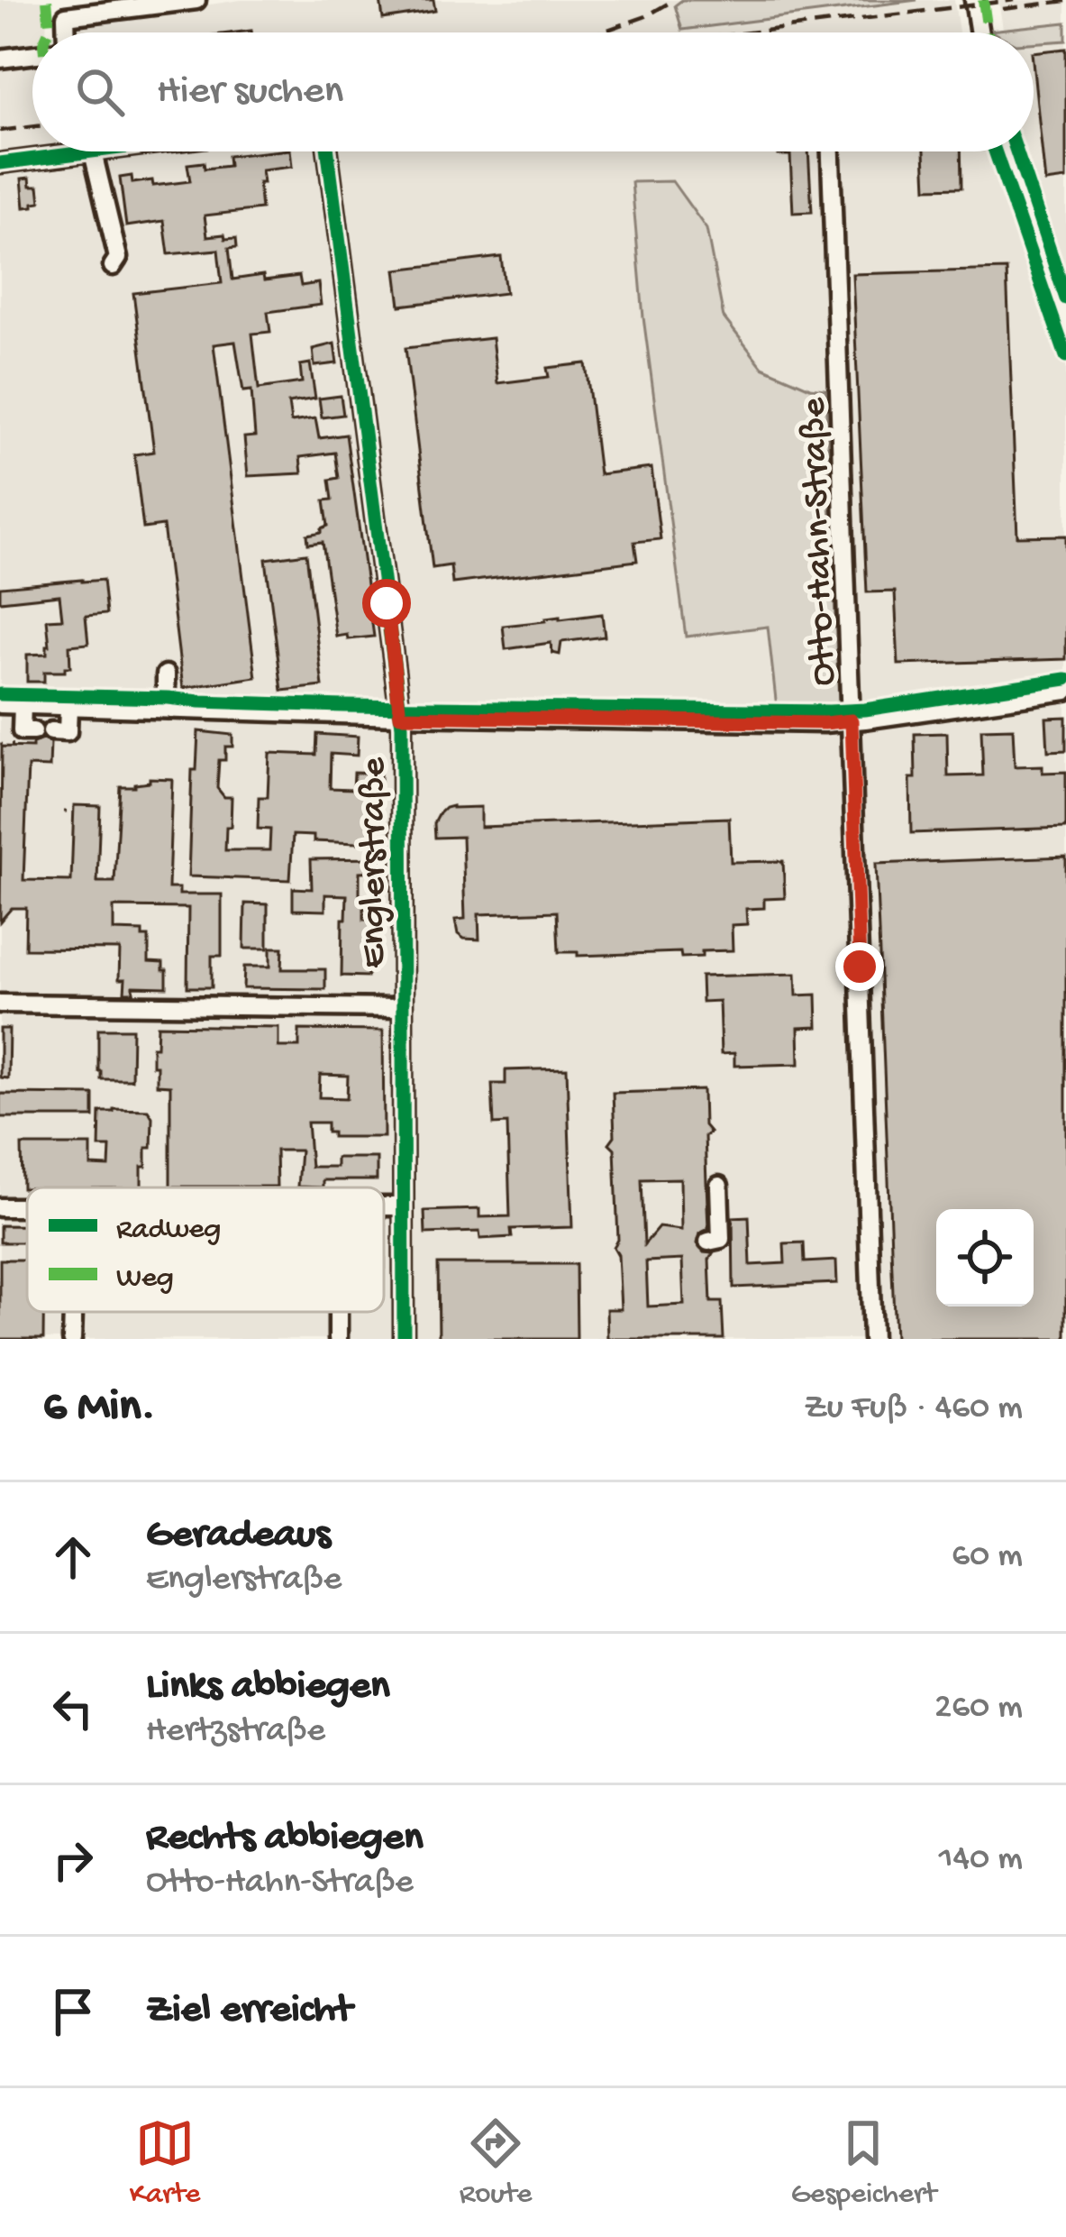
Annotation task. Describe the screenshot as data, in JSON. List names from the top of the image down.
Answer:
{
  "streets": {
    "street": ["Otto-Hahn-Straße", "Englerstraße"]
  },
  "legend": ["Radweg", "Weg"],
  "page": {
    "search": "Hier suchen",
    "heading": ["6 Min.", "Zu Fuß · 460 m"],
    "list": [
      ["Geradeaus", "Englerstraße", "60 m"],
      ["Links abbiegen", "Hertzstraße", "260 m"],
      ["Rechts abbiegen", "Otto-Hahn-Straße", "140 m"],
      "Ziel erreicht"
    ],
    "nav": ["Karte", "Route", "Gespeichert"]
  }
}
